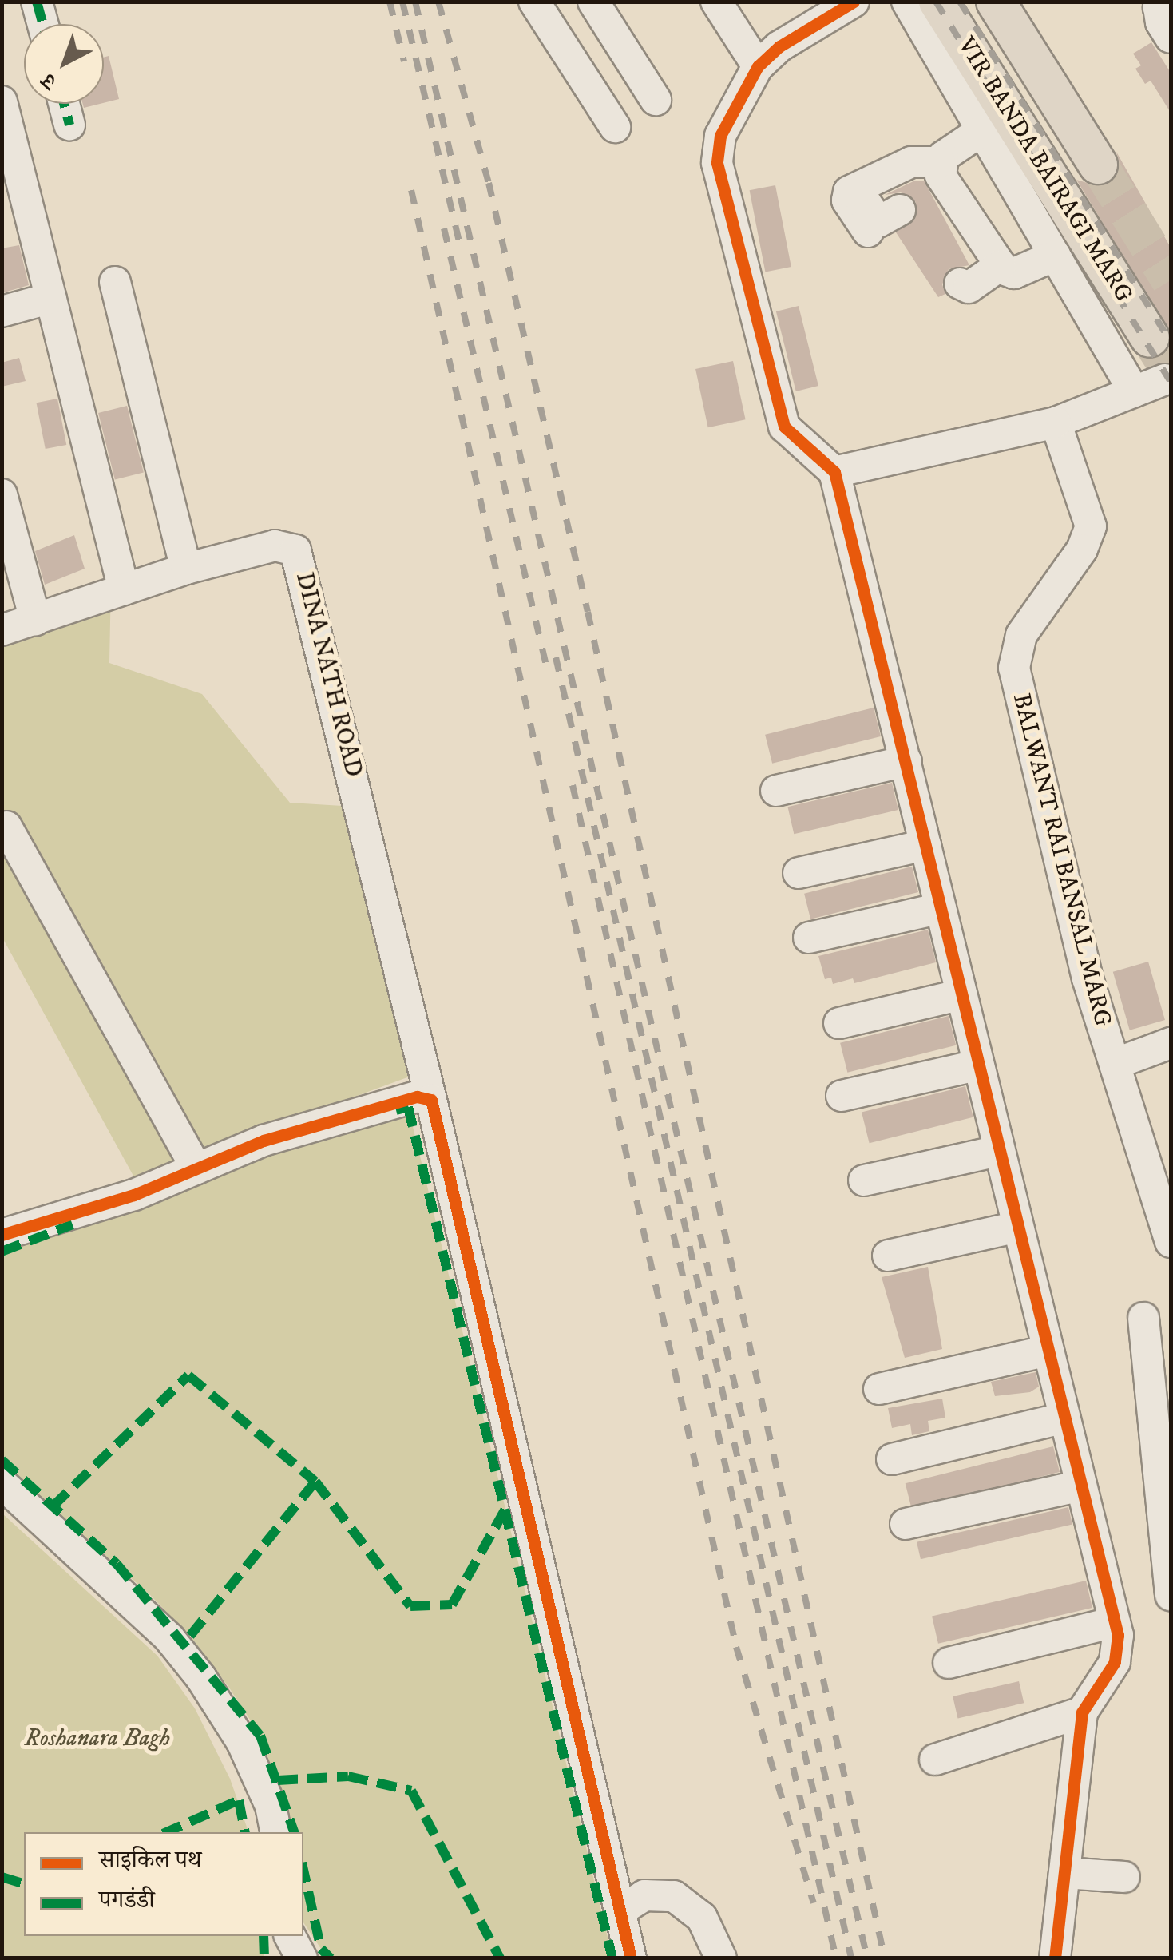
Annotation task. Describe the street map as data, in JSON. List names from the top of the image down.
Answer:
{
  "streets": {
    "main road": ["VIR BANDA BAIRAGI MARG"],
    "street": ["DINA NATH ROAD", "BALWANT RAI BANSAL MARG"]
  },
  "parks": ["Roshanara Bagh"],
  "legend": ["साइकिल पथ", "पगडंडी"],
  "north": "bottom left"
}
